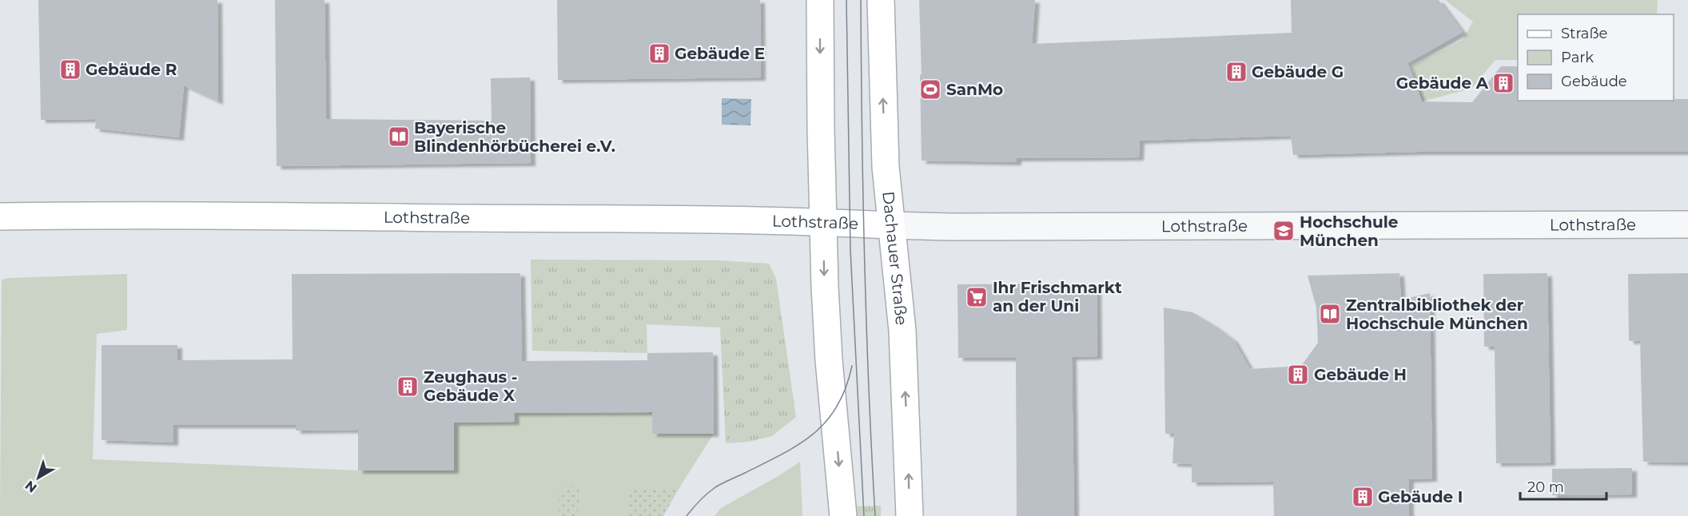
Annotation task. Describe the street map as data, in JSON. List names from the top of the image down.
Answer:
{
  "streets": {
    "main road": ["Lothstraße", "Dachauer Straße"]
  },
  "crossings": [
    ["Lothstraße", "Dachauer Straße"]
  ],
  "places": {
    "building": [
      "Gebäude E",
      "Gebäude R",
      "Gebäude G",
      "Gebäude A",
      "Gebäude H",
      "Zeughaus - Gebäude X",
      "Gebäude I"
    ],
    "sports": ["SanMo"],
    "library": ["Bayerische Blindenhörbücherei e.V.", "Zentralbibliothek der Hochschule München"],
    "school or university": ["Hochschule München"],
    "supermarket": ["Ihr Frischmarkt an der Uni"]
  },
  "legend": ["Straße", "Park", "Gebäude"],
  "scale_bar": "20 m",
  "north": "bottom left"
}
